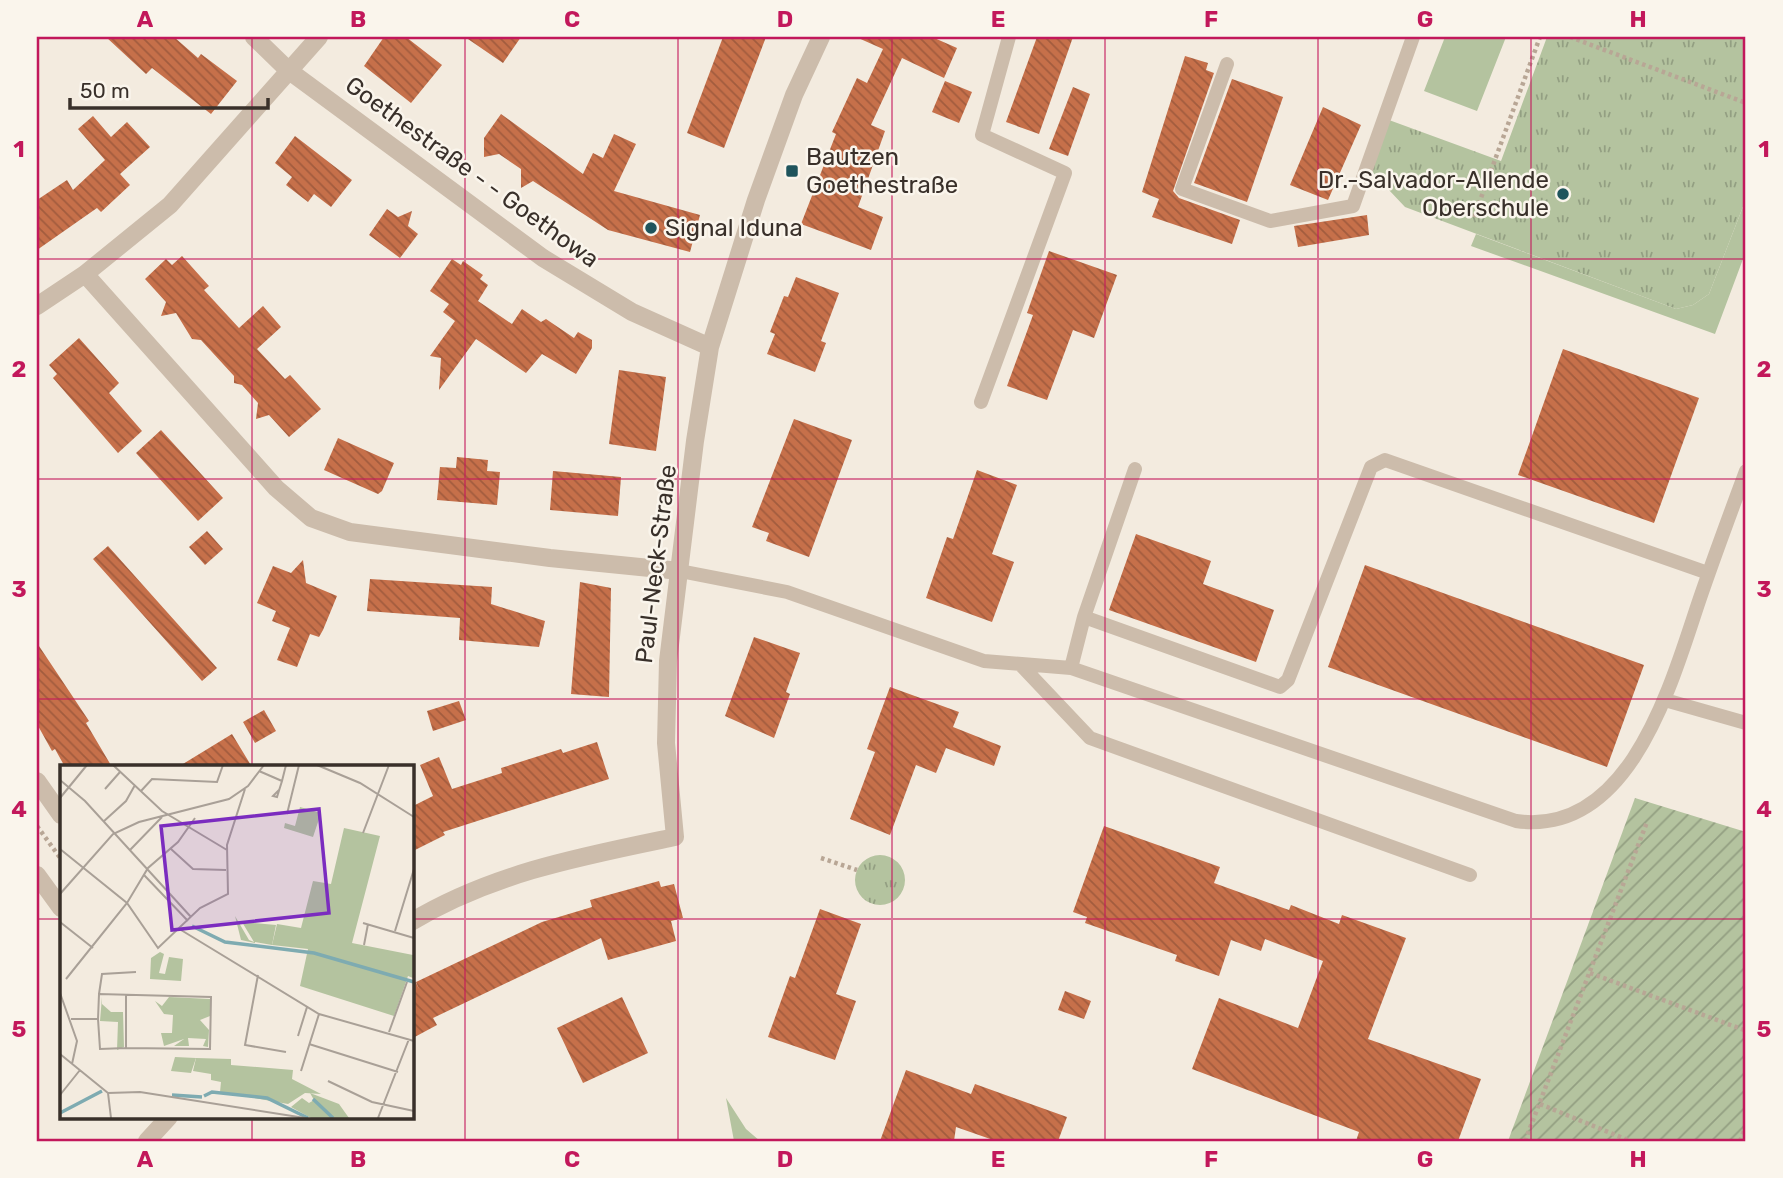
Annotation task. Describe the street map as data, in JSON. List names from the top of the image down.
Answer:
{
  "streets": {
    "street": ["Goethestraße - - Goethowa", "Paul-Neck-Straße"]
  },
  "crossings": [
    ["Goethestraße - - Goethowa", "Paul-Neck-Straße"]
  ],
  "places": {
    "transit": ["Bautzen Goethestraße"],
    "other": ["Dr.-Salvador-Allende Oberschule", "Signal Iduna"]
  },
  "scale_bar": "50 m",
  "grid": {
    "columns": [
      "A",
      "B",
      "C",
      "D",
      "E",
      "F",
      "G",
      "H"
    ],
    "rows": [
      "1",
      "2",
      "3",
      "4",
      "5"
    ]
  }
}
